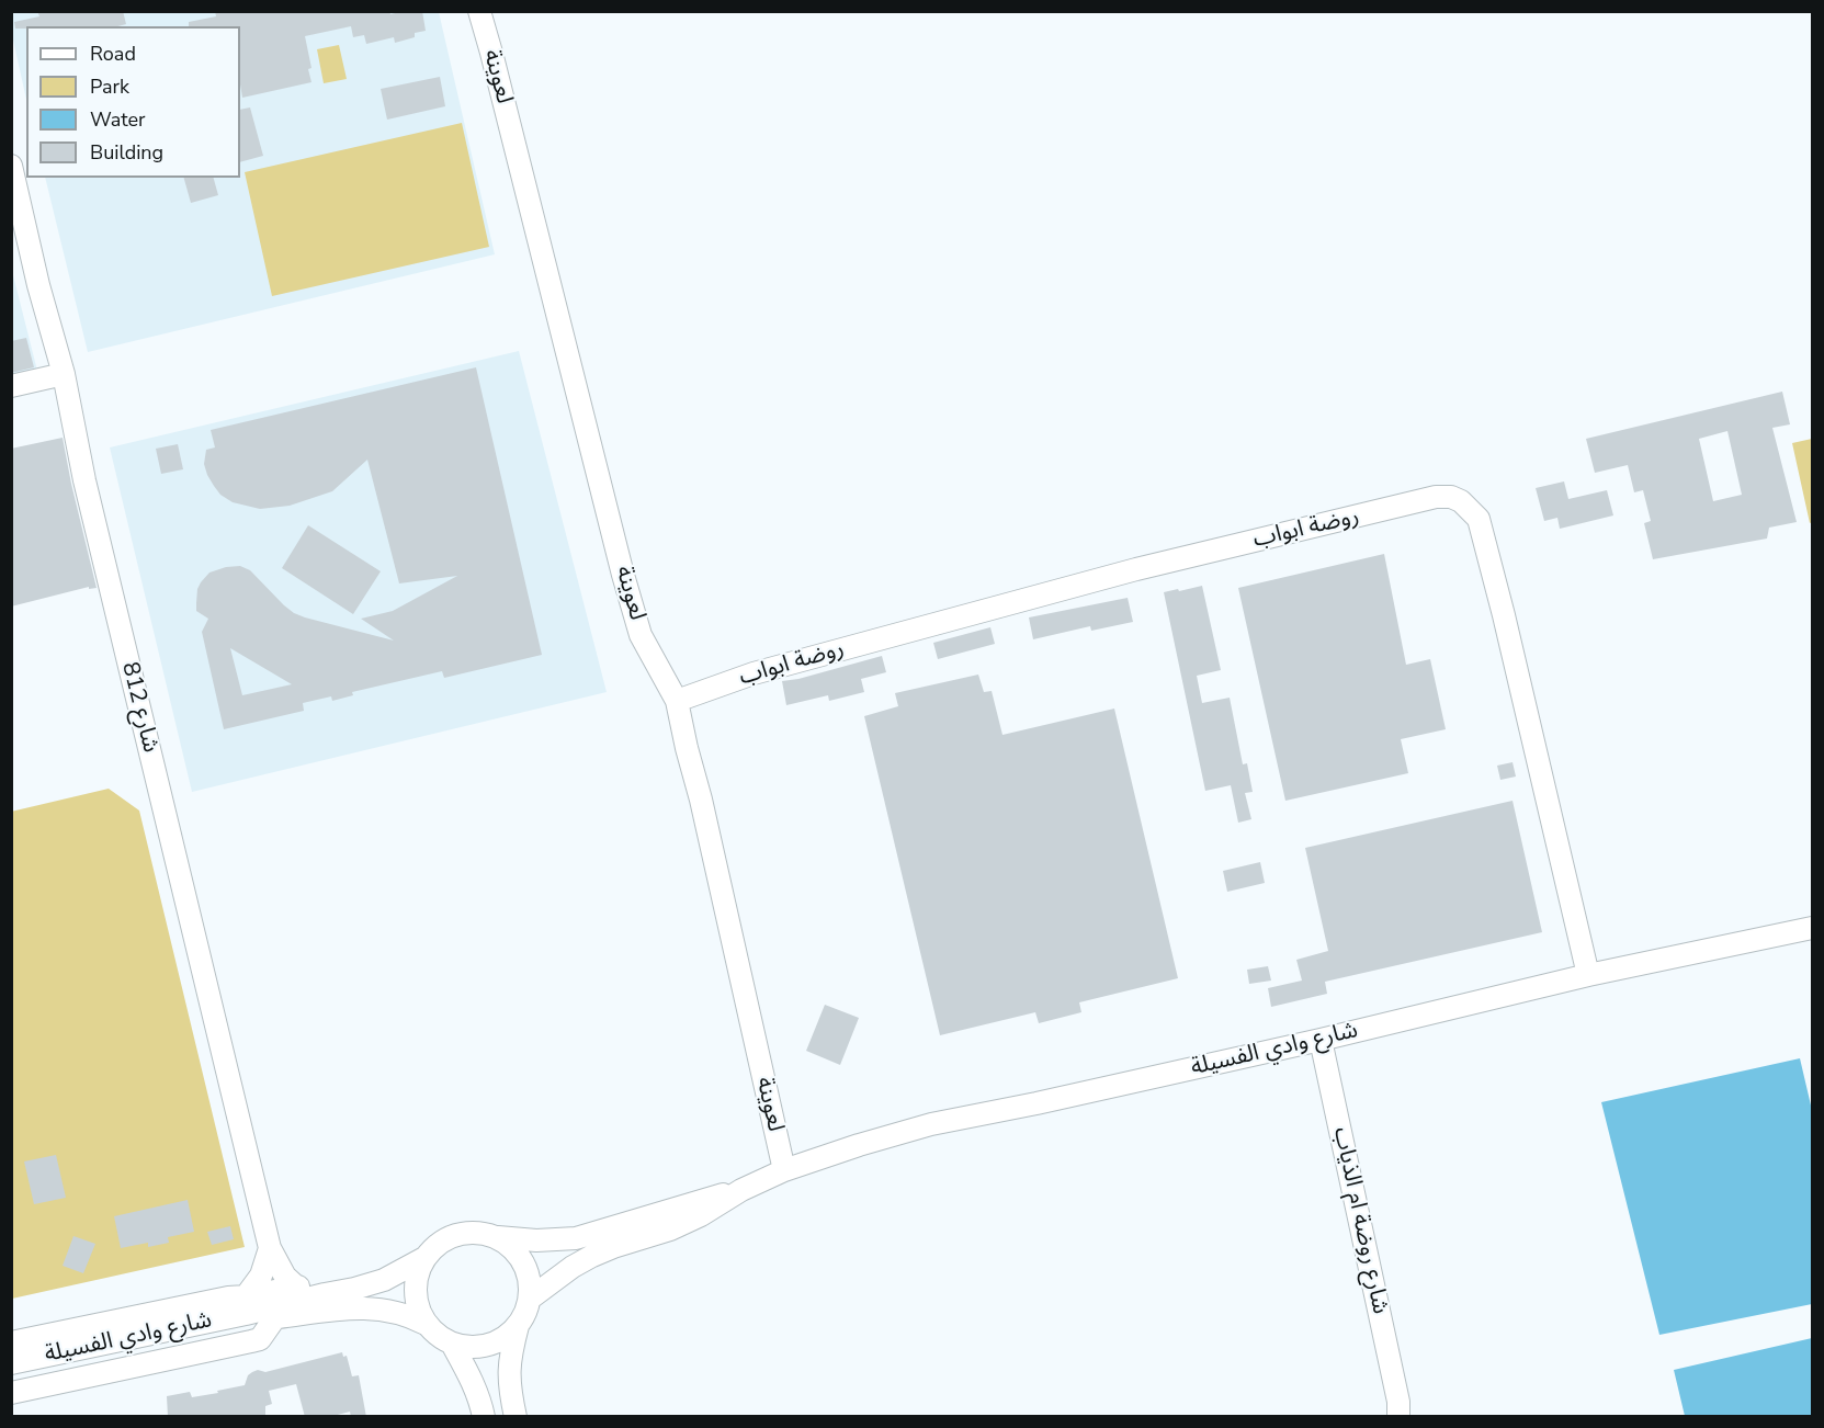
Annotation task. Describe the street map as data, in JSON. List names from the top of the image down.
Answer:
{
  "streets": {
    "street": [
      "لعوينة",
      "روضة ابواب",
      "شارع 812",
      "شارع وادي الفسيلة",
      "شارع روضة ام الذياب"
    ]
  },
  "crossings": [
    ["لعوينة", "روضة ابواب"],
    ["لعوينة", "شارع وادي الفسيلة"],
    ["روضة ابواب", "شارع وادي الفسيلة"],
    ["شارع وادي الفسيلة", "شارع روضة ام الذياب"]
  ],
  "legend": [
    "Road",
    "Park",
    "Water",
    "Building"
  ]
}
